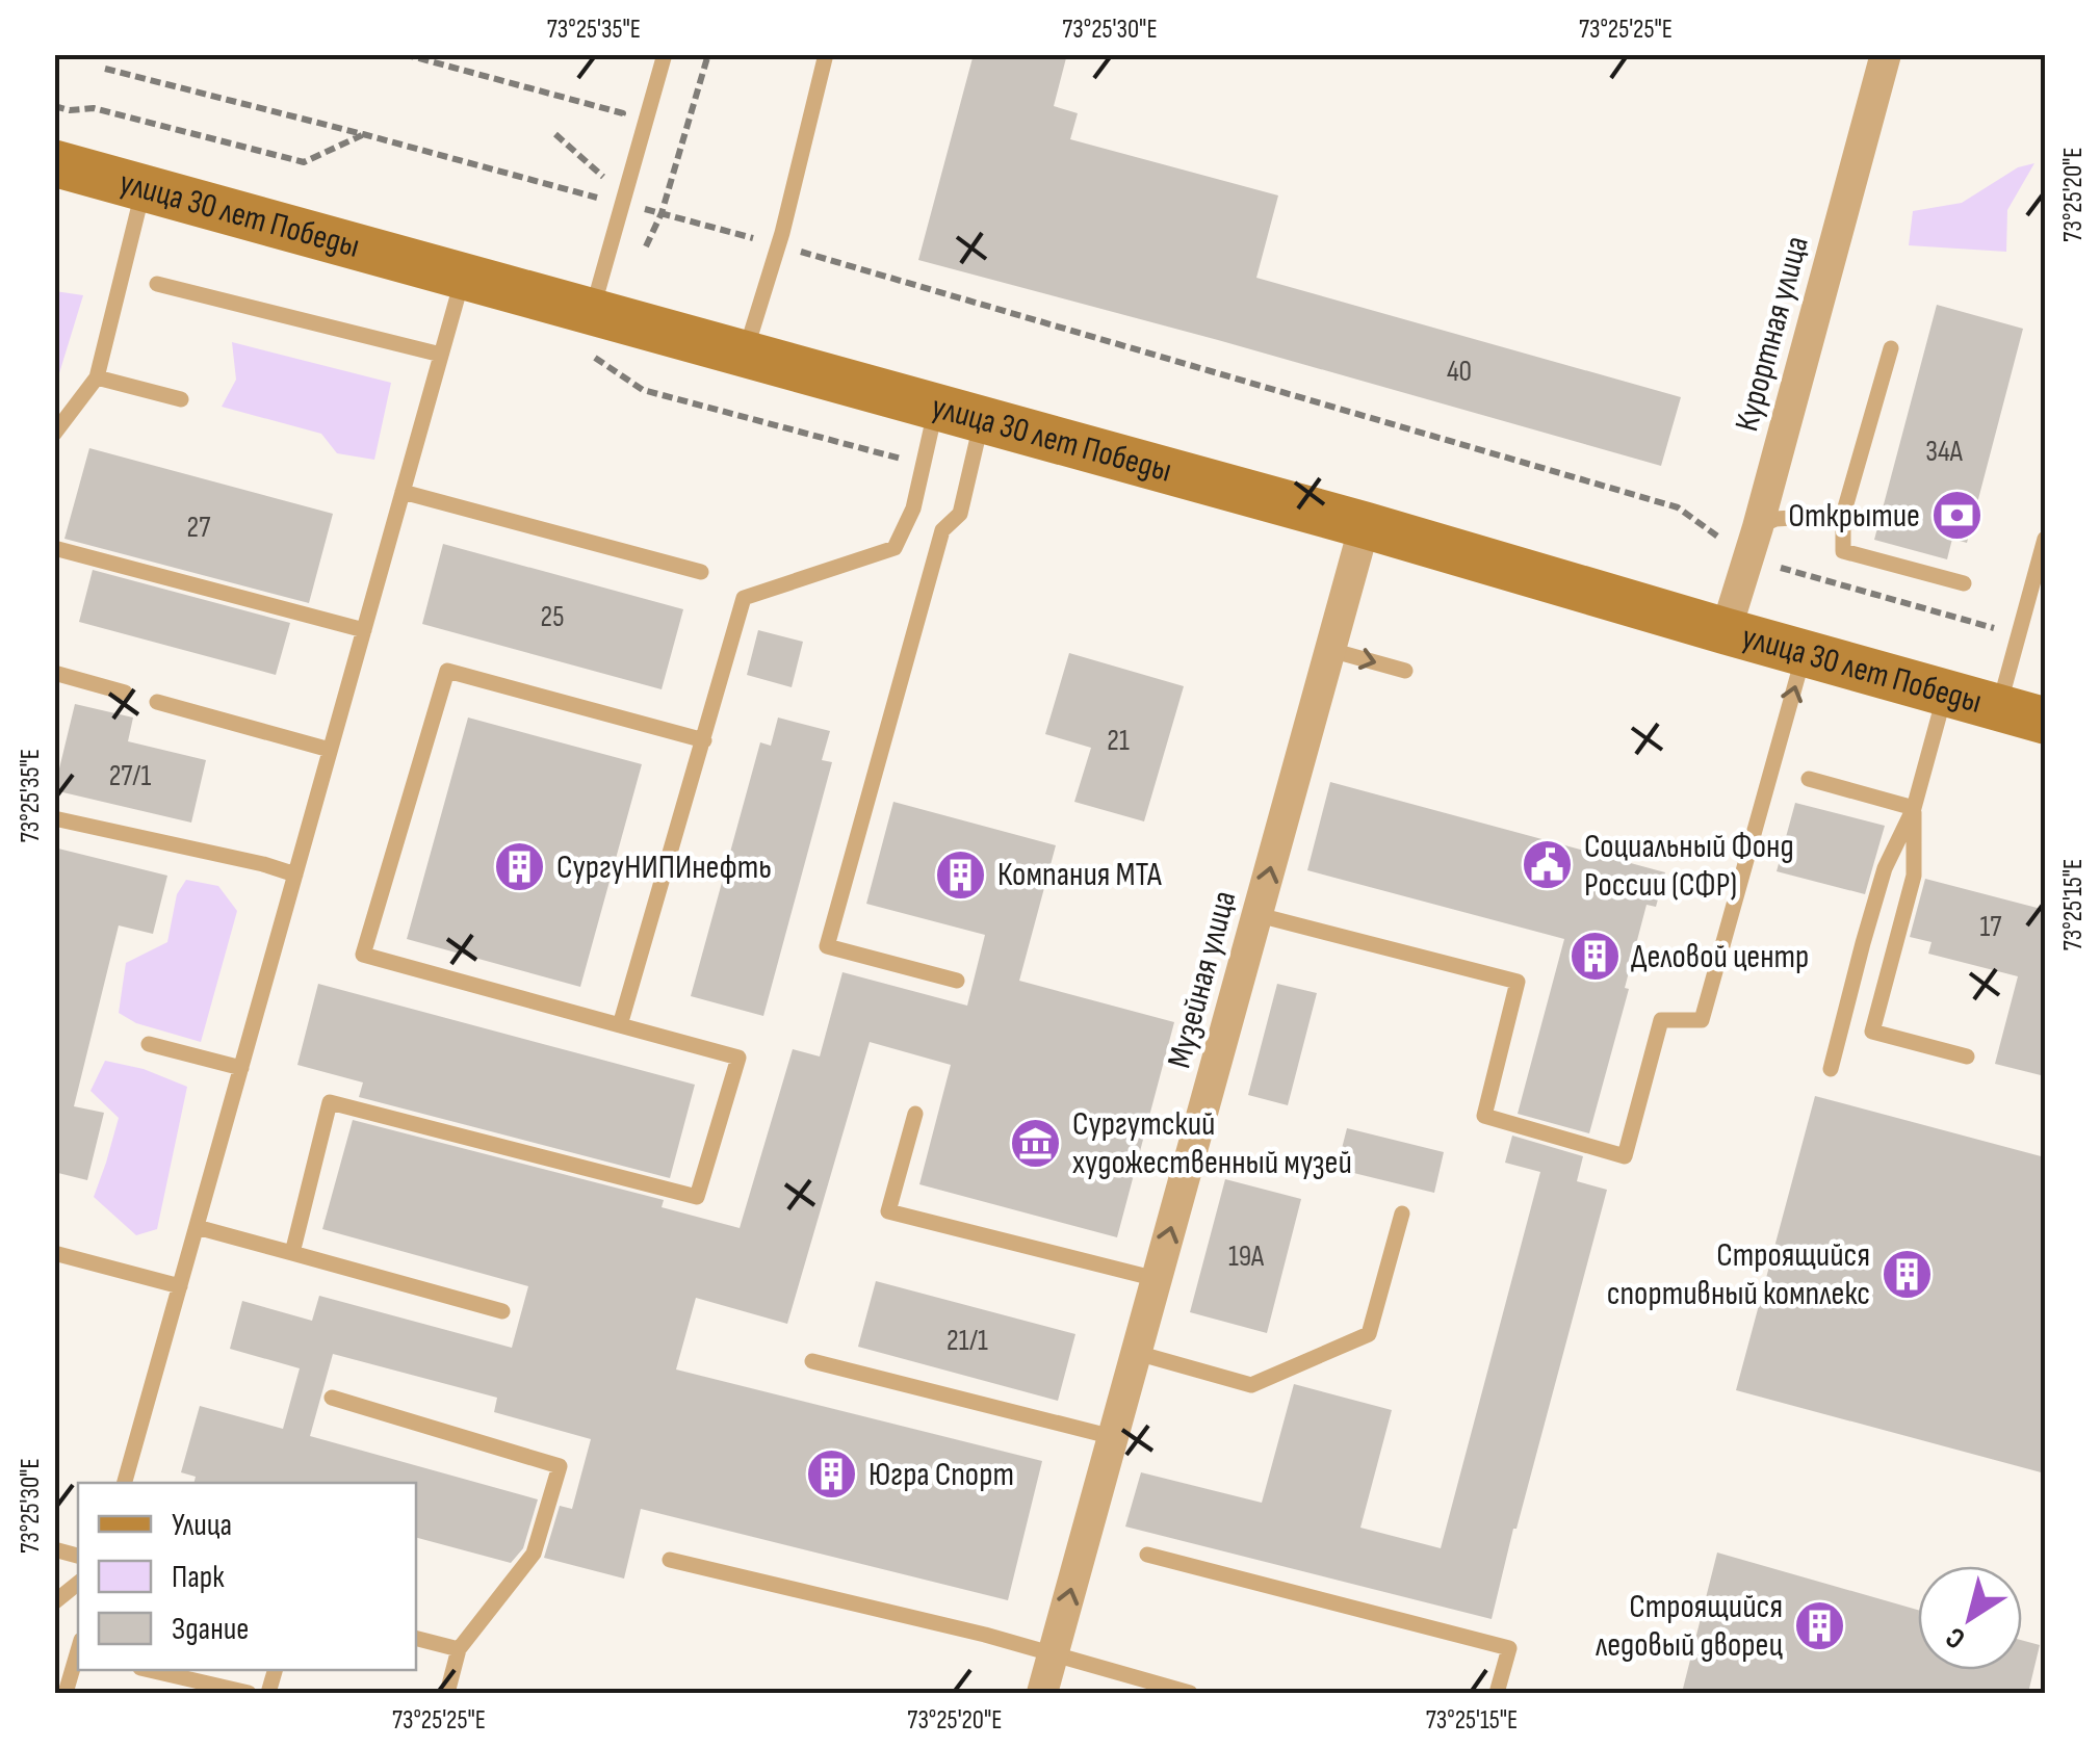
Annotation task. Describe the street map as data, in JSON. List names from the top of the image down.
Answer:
{
  "streets": {
    "main road": ["улица 30 лет Победы"],
    "street": ["Курортная улица", "Музейная улица"]
  },
  "crossings": [
    ["улица 30 лет Победы", "Курортная улица"],
    ["улица 30 лет Победы", "Музейная улица"]
  ],
  "one_way": ["Музейная улица"],
  "places": {
    "bank": ["Открытие"],
    "public building": ["Социальный Фонд России (СФР)"],
    "building": [
      "СургуНИПИнефть",
      "Компания MTA",
      "Деловой центр",
      "Строящийся спортивный комплекс",
      "Югра Спорт",
      "Строящийся ледовый дворец"
    ],
    "museum": ["Сургутский художественный музей"]
  },
  "house_numbers": [
    "40",
    "34А",
    "27",
    "25",
    "21",
    "27/1",
    "17",
    "19А",
    "21/1"
  ],
  "legend": ["Улица", "Парк", "Здание"],
  "north": "bottom left",
  "coordinates": [
    "73°25'35\"E",
    "73°25'30\"E",
    "73°25'25\"E",
    "73°25'20\"E",
    "73°25'15\"E"
  ]
}
